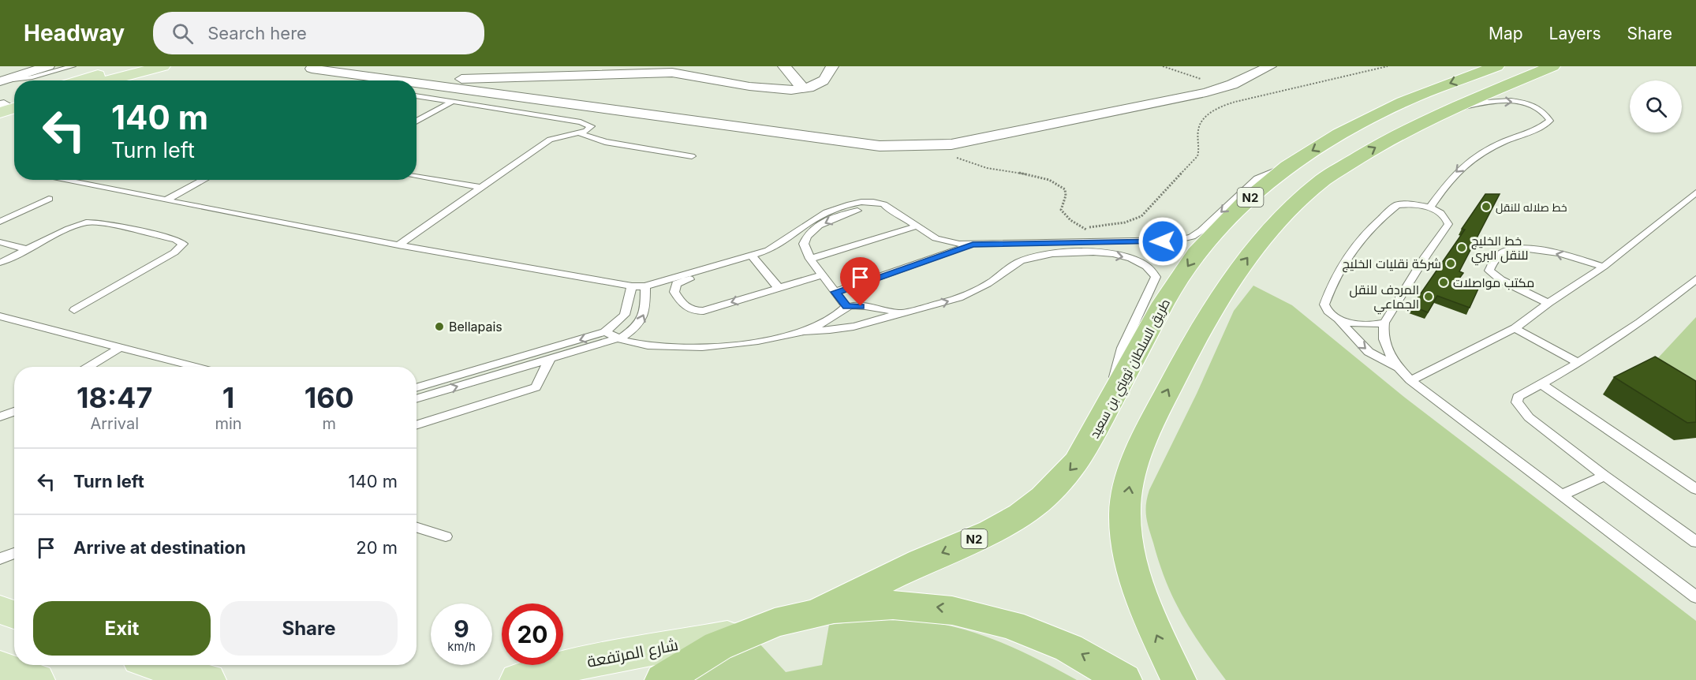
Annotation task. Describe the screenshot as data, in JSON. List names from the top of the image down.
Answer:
{
  "streets": {
    "highway": ["N2", "طريق السلطان ثويني بن سعيد"],
    "main road": ["شارع المرتفعة"]
  },
  "crossings": [
    ["N2", "طريق السلطان ثويني بن سعيد"],
    ["N2", "شارع المرتفعة"]
  ],
  "one_way": ["طريق السلطان ثويني بن سعيد"],
  "places": [
    "خط صلاله للنقل",
    "خط الخليج للنقل البري",
    "شركة نقليات الخليج",
    "مكتب مواصلات",
    "المردف للنقل الجماعي",
    "Bellapais"
  ],
  "page": {
    "header": "Headway",
    "search": "Search here",
    "nav": ["Map", "Layers", "Share"],
    "turn": ["140 m", "Turn left"],
    "eta": [
      "18:47",
      "Arrival",
      "1",
      "min",
      "160",
      "m"
    ],
    "list": [
      {
        "name": "Turn left",
        "value": "140 m"
      },
      {
        "name": "Arrive at destination",
        "value": "20 m"
      }
    ],
    "buttons": ["Exit", "Share"],
    "speed": "9 km/h",
    "limit": "20"
  }
}
